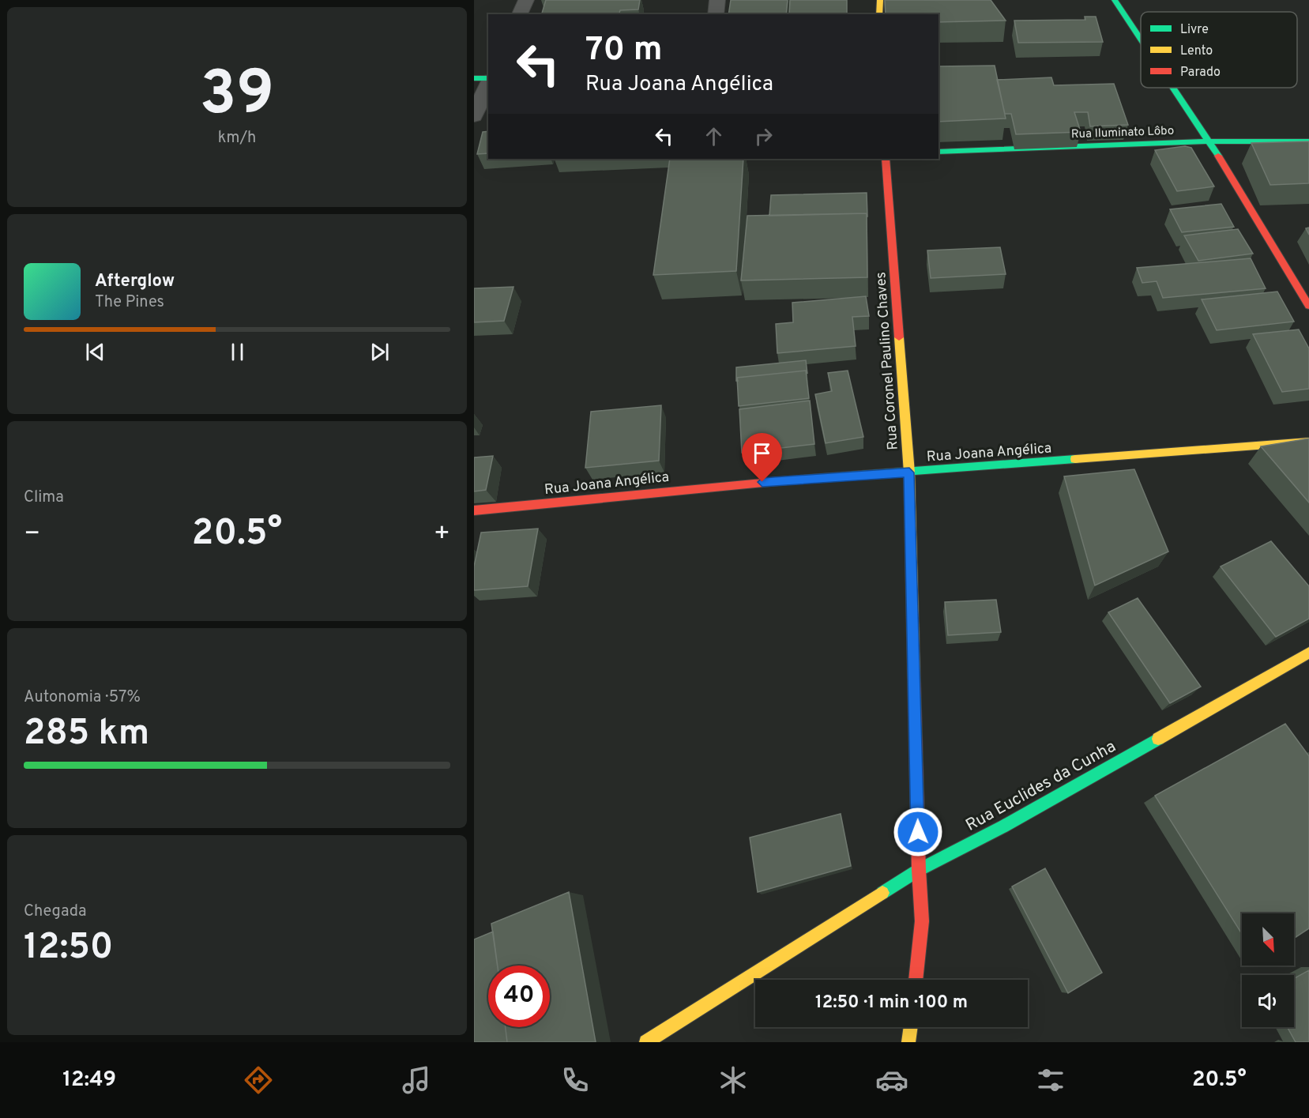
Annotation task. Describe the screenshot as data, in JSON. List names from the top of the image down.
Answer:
{
  "streets": {
    "street": [
      "Rua Iluminato Lôbo",
      "Rua Coronel Paulino Chaves",
      "Rua Joana Angélica",
      "Rua Euclides da Cunha"
    ]
  },
  "crossings": [
    ["Rua Coronel Paulino Chaves", "Rua Joana Angélica"],
    ["Rua Coronel Paulino Chaves", "Rua Euclides da Cunha"]
  ],
  "legend": ["Livre", "Lento", "Parado"],
  "north": "bottom right",
  "page": {
    "tile": [
      ["39", "km/h"],
      "Clima",
      ["Autonomia · 57%", "285 km"],
      ["Chegada", "12:50"]
    ],
    "turn": ["70 m", "Rua Joana Angélica"],
    "song": ["Afterglow", "The Pines"],
    "heat": ["−", "20.5°", "+"],
    "limit": "40",
    "trip": "12:50 · 1 min · 100 m",
    "tabs": ["12:49", "20.5°"]
  }
}
